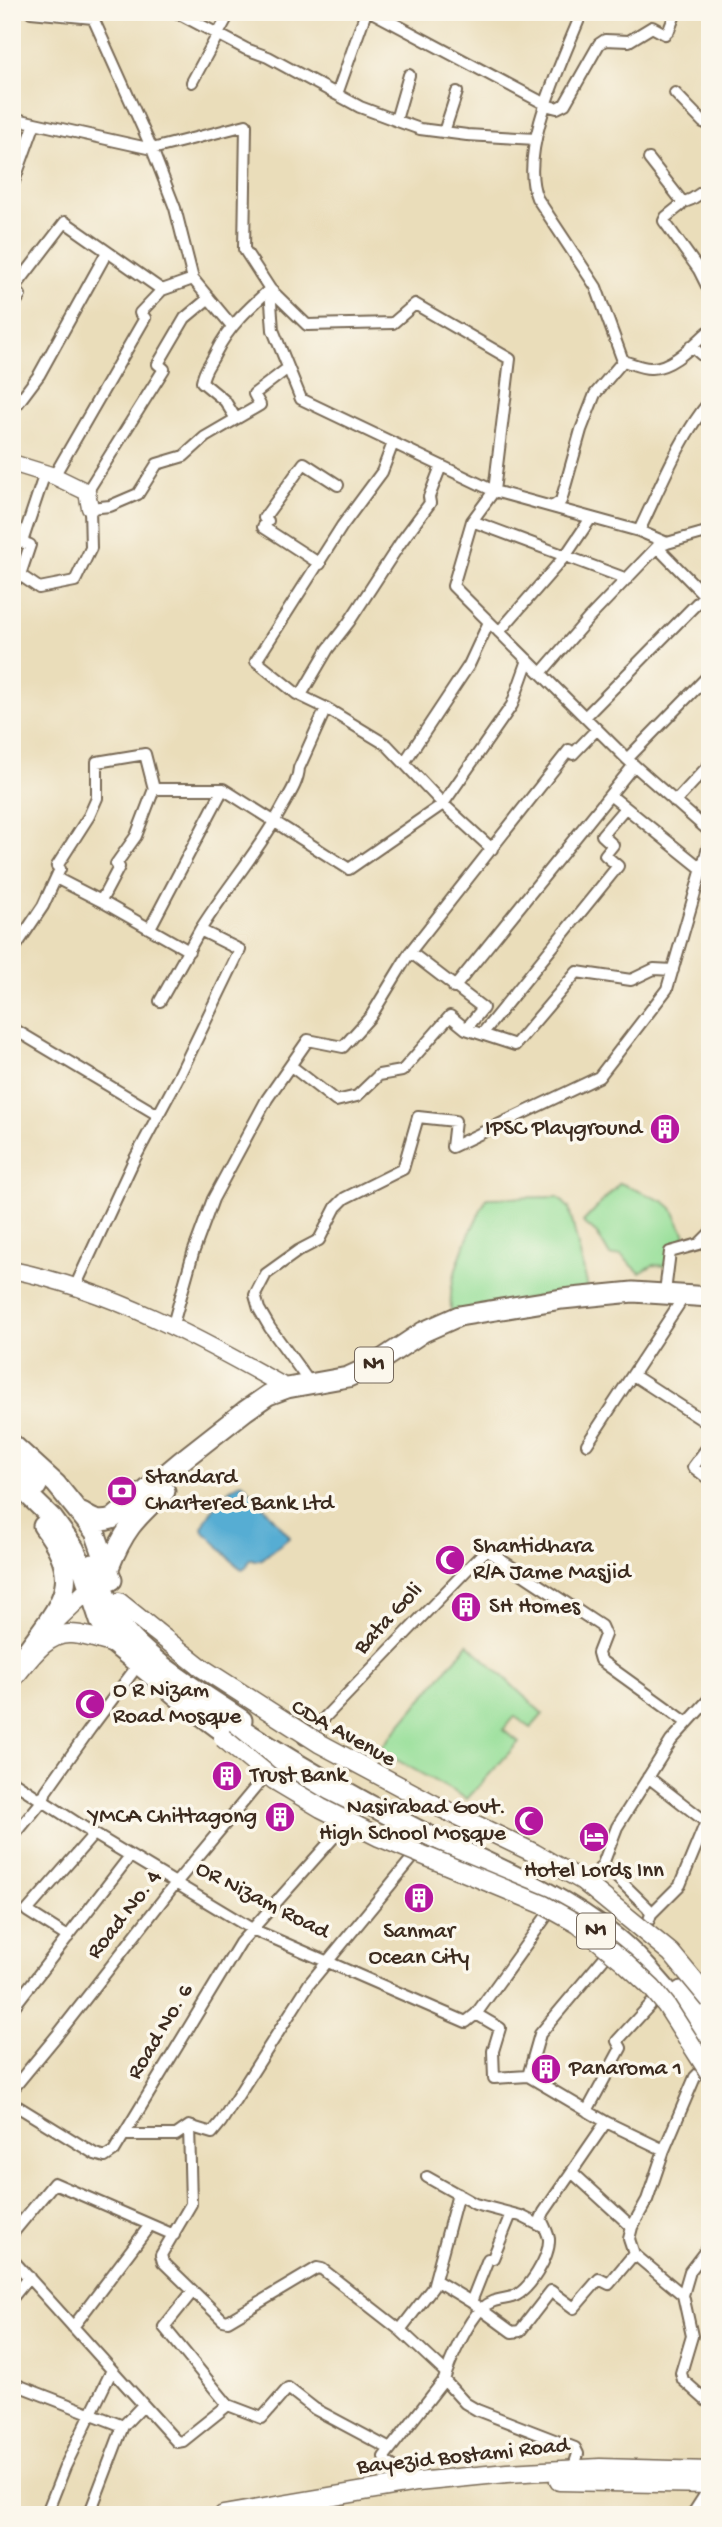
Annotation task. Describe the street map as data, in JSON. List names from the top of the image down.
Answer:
{
  "streets": {
    "highway": ["N1", "CDA Avenue"],
    "main road": ["Bayezid Bostami Road"],
    "street": [
      "Bata Goli",
      "OR Nizam Road",
      "Road No. 4",
      "Road No. 6"
    ]
  },
  "crossings": [
    ["N1", "CDA Avenue"],
    ["N1", "Road No. 4"],
    ["N1", "Road No. 6"],
    ["Bata Goli", "CDA Avenue"],
    ["OR Nizam Road", "Road No. 4"],
    ["OR Nizam Road", "Road No. 6"]
  ],
  "places": {
    "building": [
      "IPSC Playground",
      "SH Homes",
      "Trust Bank",
      "YMCA Chittagong",
      "Sanmar Ocean City",
      "Panaroma 1"
    ],
    "bank": ["Standard Chartered Bank Ltd"],
    "mosque": ["Shantidhara R/A Jame Masjid", "O R Nizam Road Mosque", "Nasirabad Govt. High School Mosque"],
    "hotel": ["Hotel Lords Inn"]
  }
}
